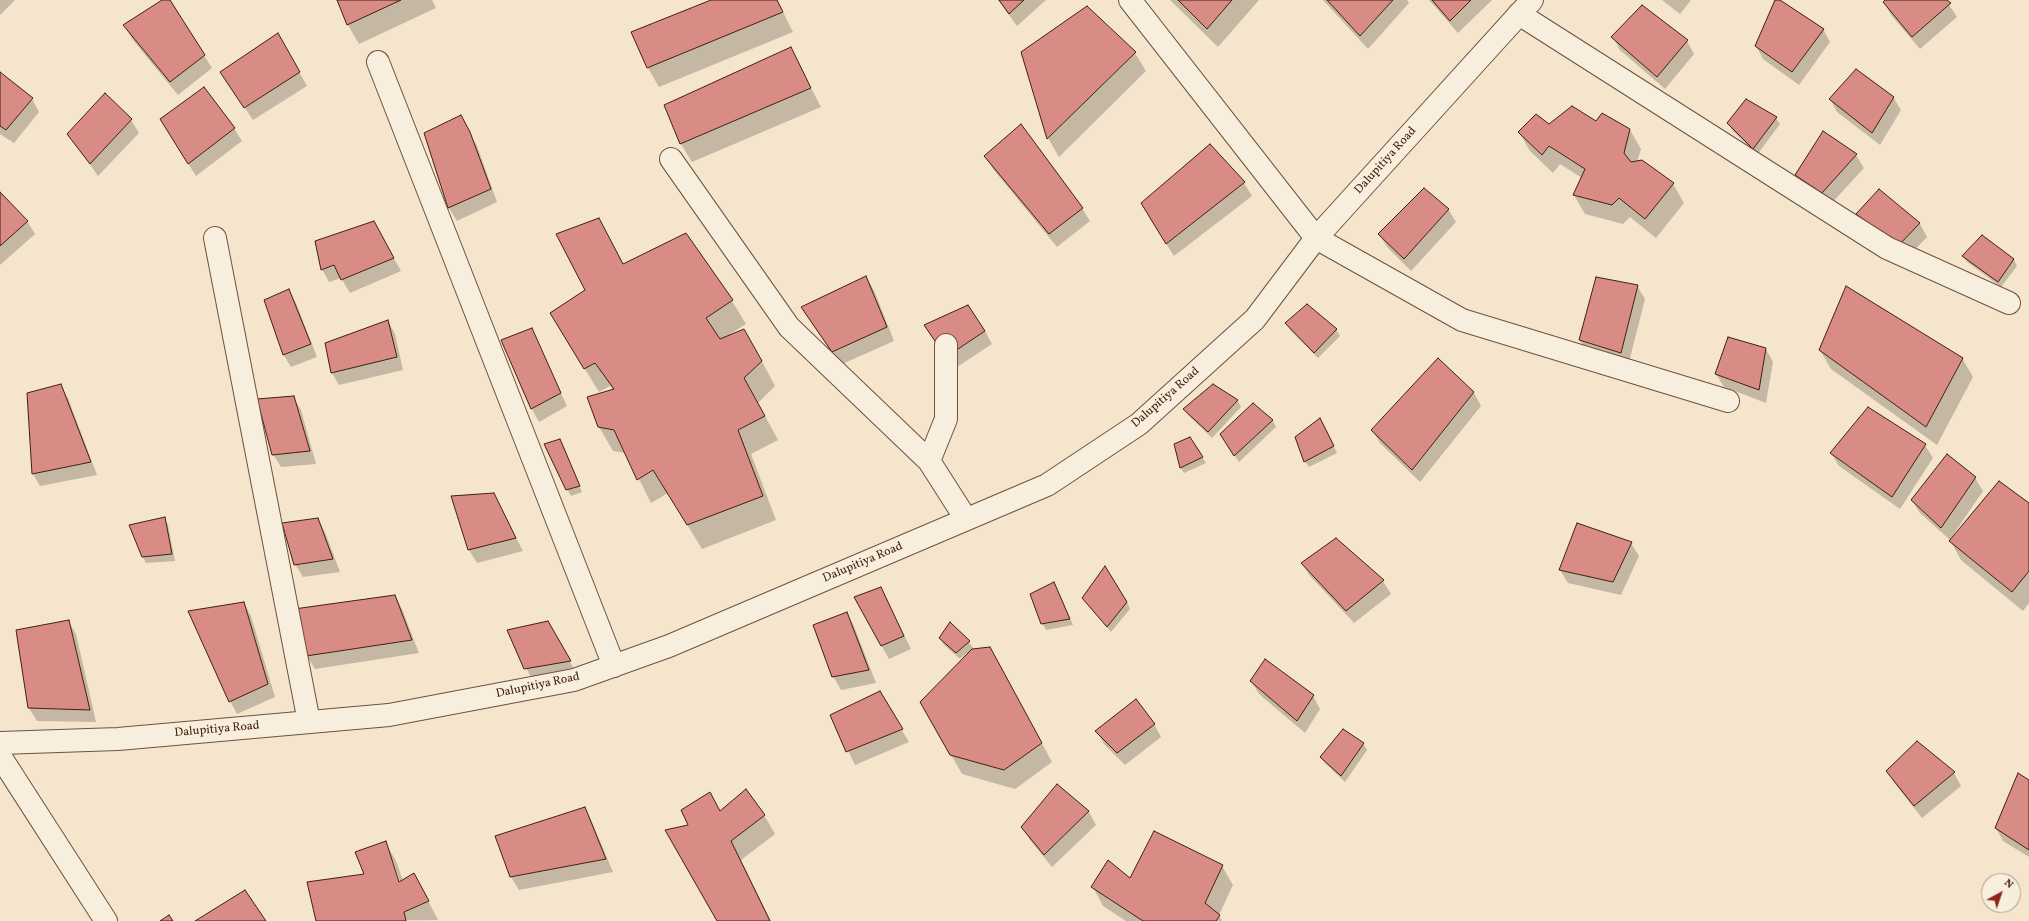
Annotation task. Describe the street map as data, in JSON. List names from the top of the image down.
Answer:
{
  "streets": {
    "street": ["Dalupitiya Road"]
  },
  "north": "top right"
}
